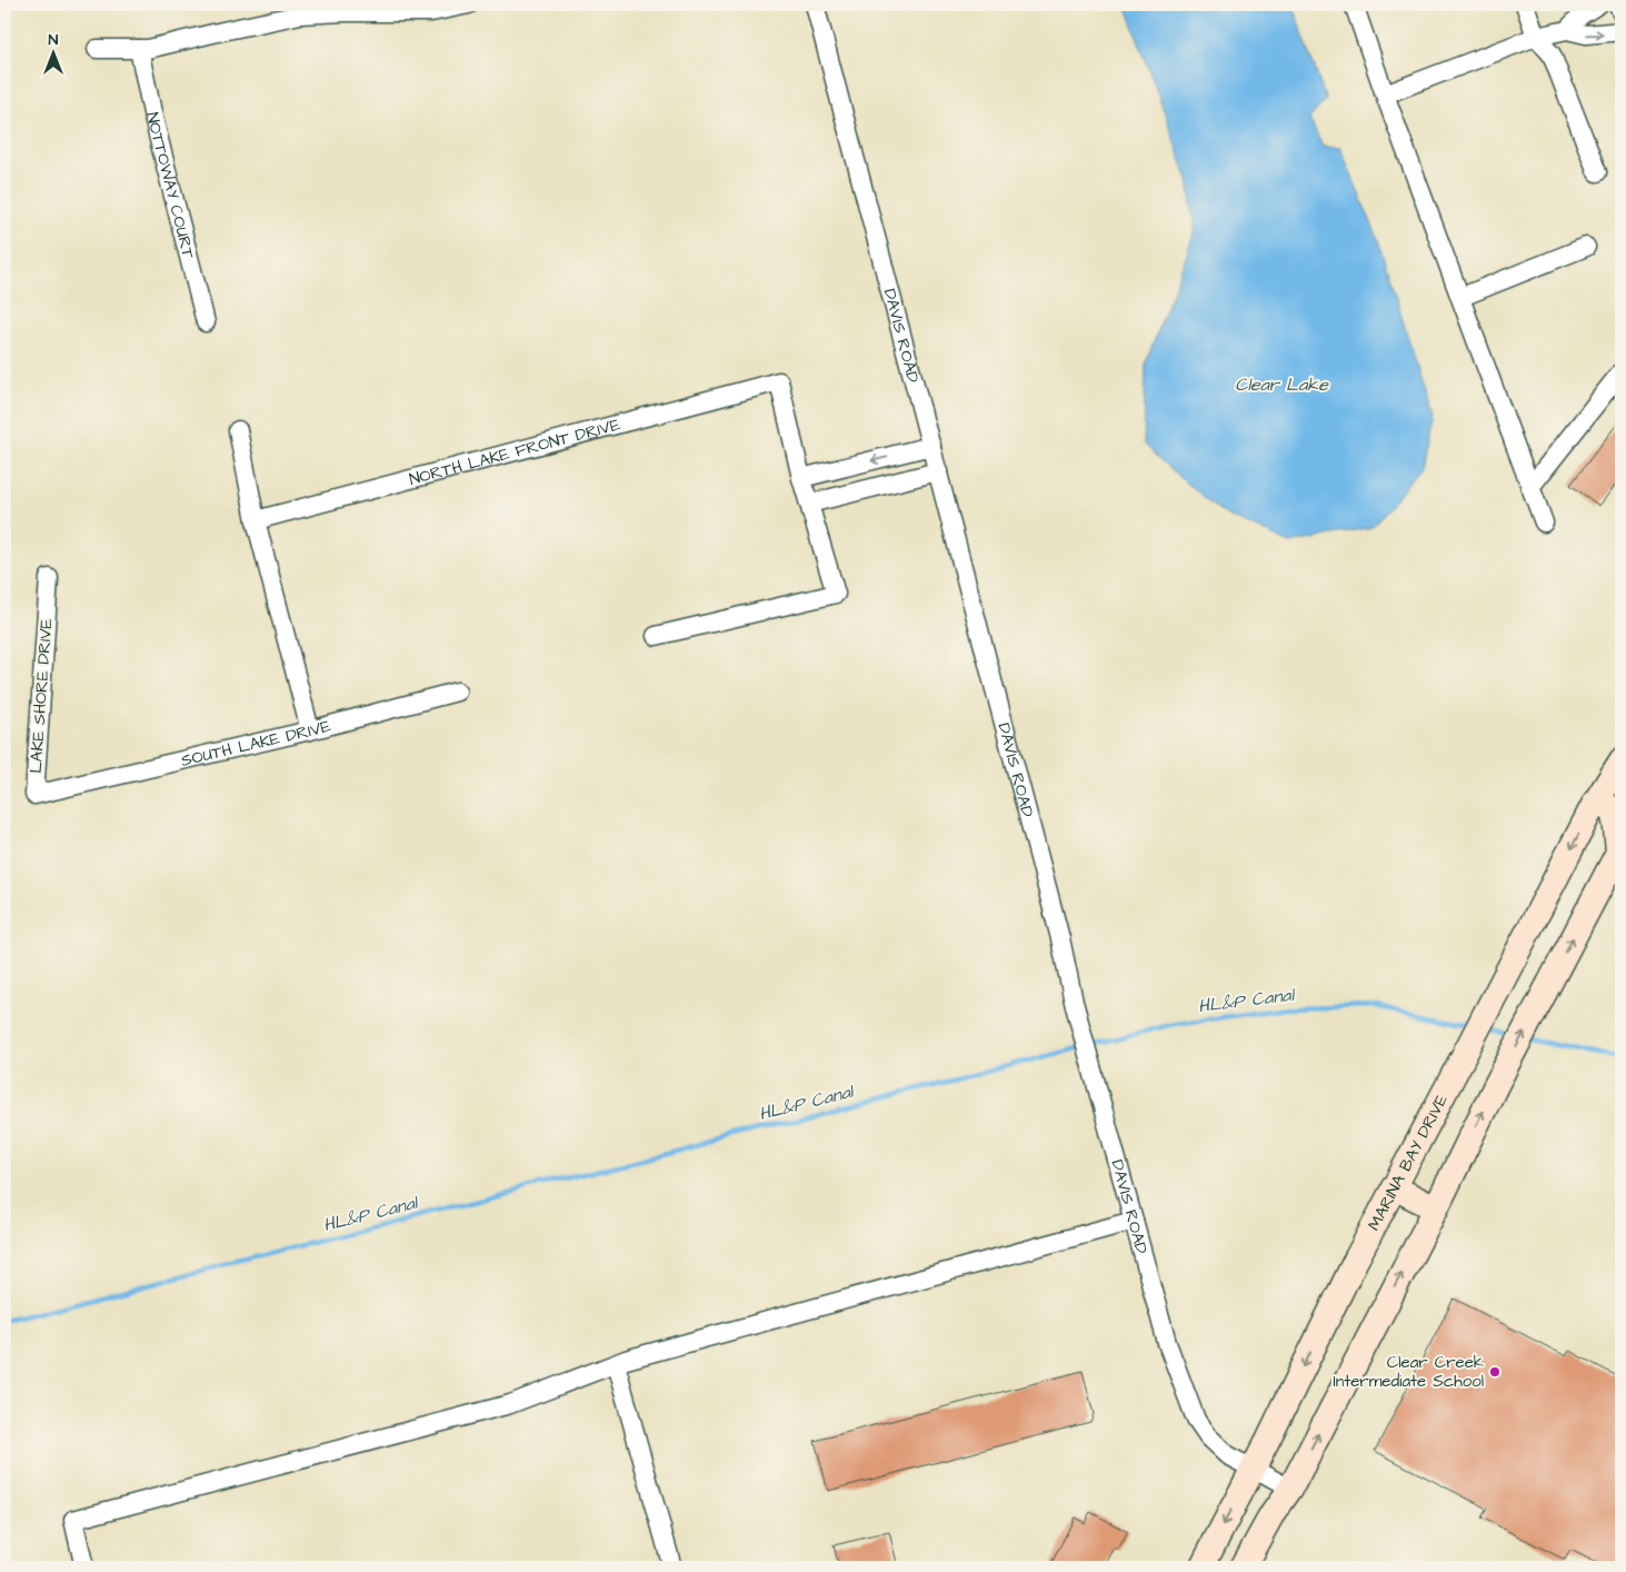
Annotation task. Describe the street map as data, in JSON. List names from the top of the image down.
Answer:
{
  "streets": {
    "main road": ["MARINA BAY DRIVE"],
    "street": [
      "NOTTOWAY COURT",
      "DAVIS ROAD",
      "NORTH LAKE FRONT DRIVE",
      "LAKE SHORE DRIVE",
      "SOUTH LAKE DRIVE"
    ]
  },
  "crossings": [
    ["DAVIS ROAD", "MARINA BAY DRIVE"],
    ["LAKE SHORE DRIVE", "SOUTH LAKE DRIVE"]
  ],
  "water": ["Clear Lake", "HL&P Canal"],
  "places": ["Clear Creek Intermediate School"],
  "north": "top"
}
